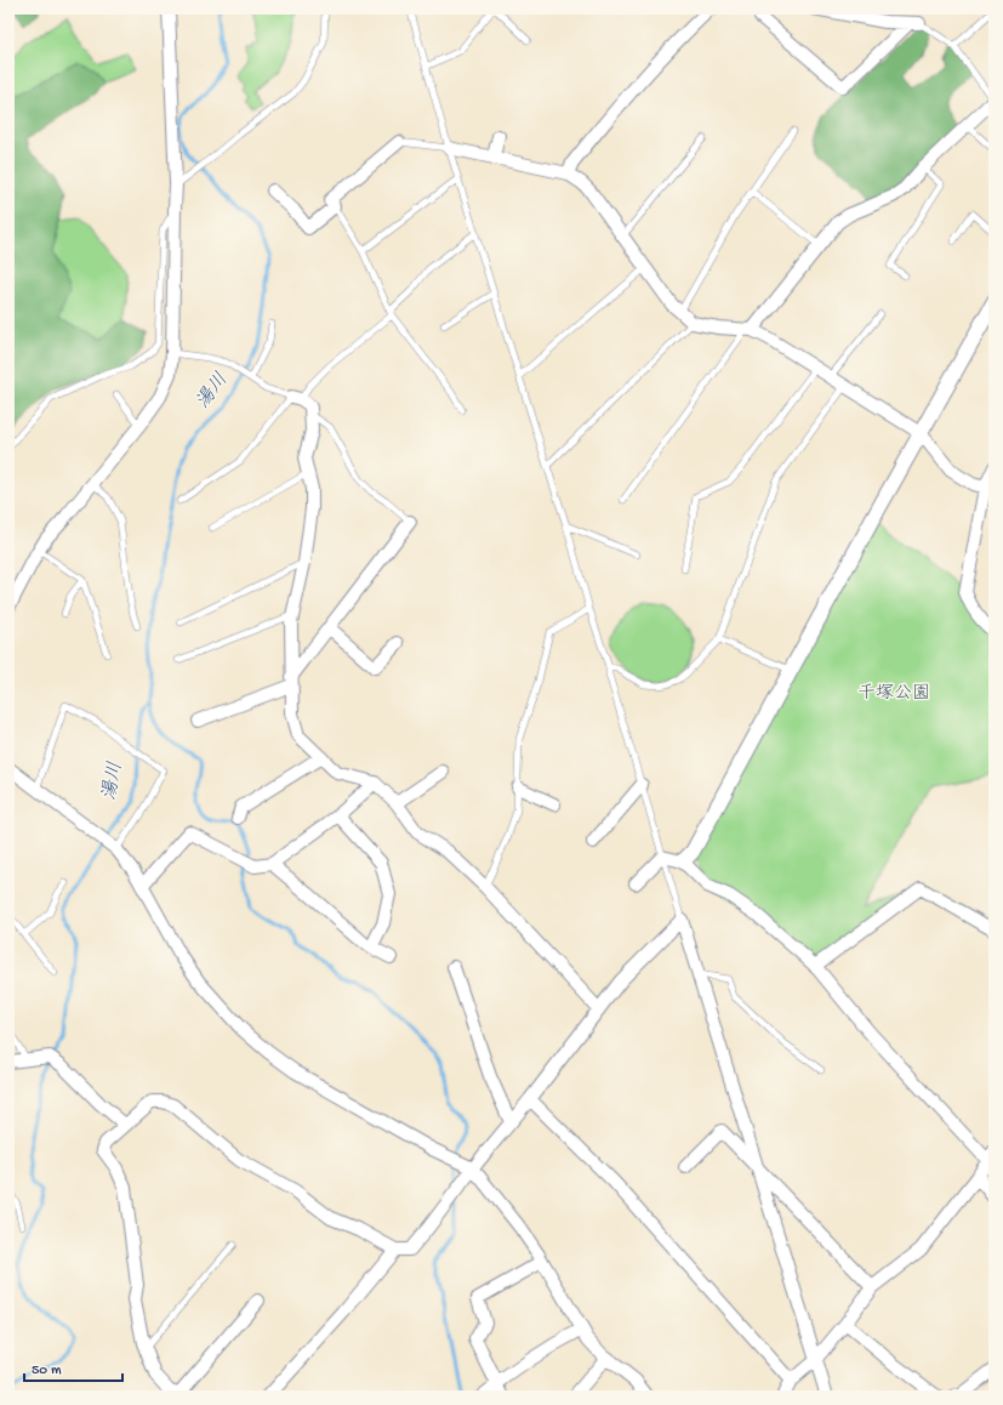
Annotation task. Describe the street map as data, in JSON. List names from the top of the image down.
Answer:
{
  "water": ["湯川"],
  "parks": ["千塚公園"],
  "scale_bar": "50 m"
}
